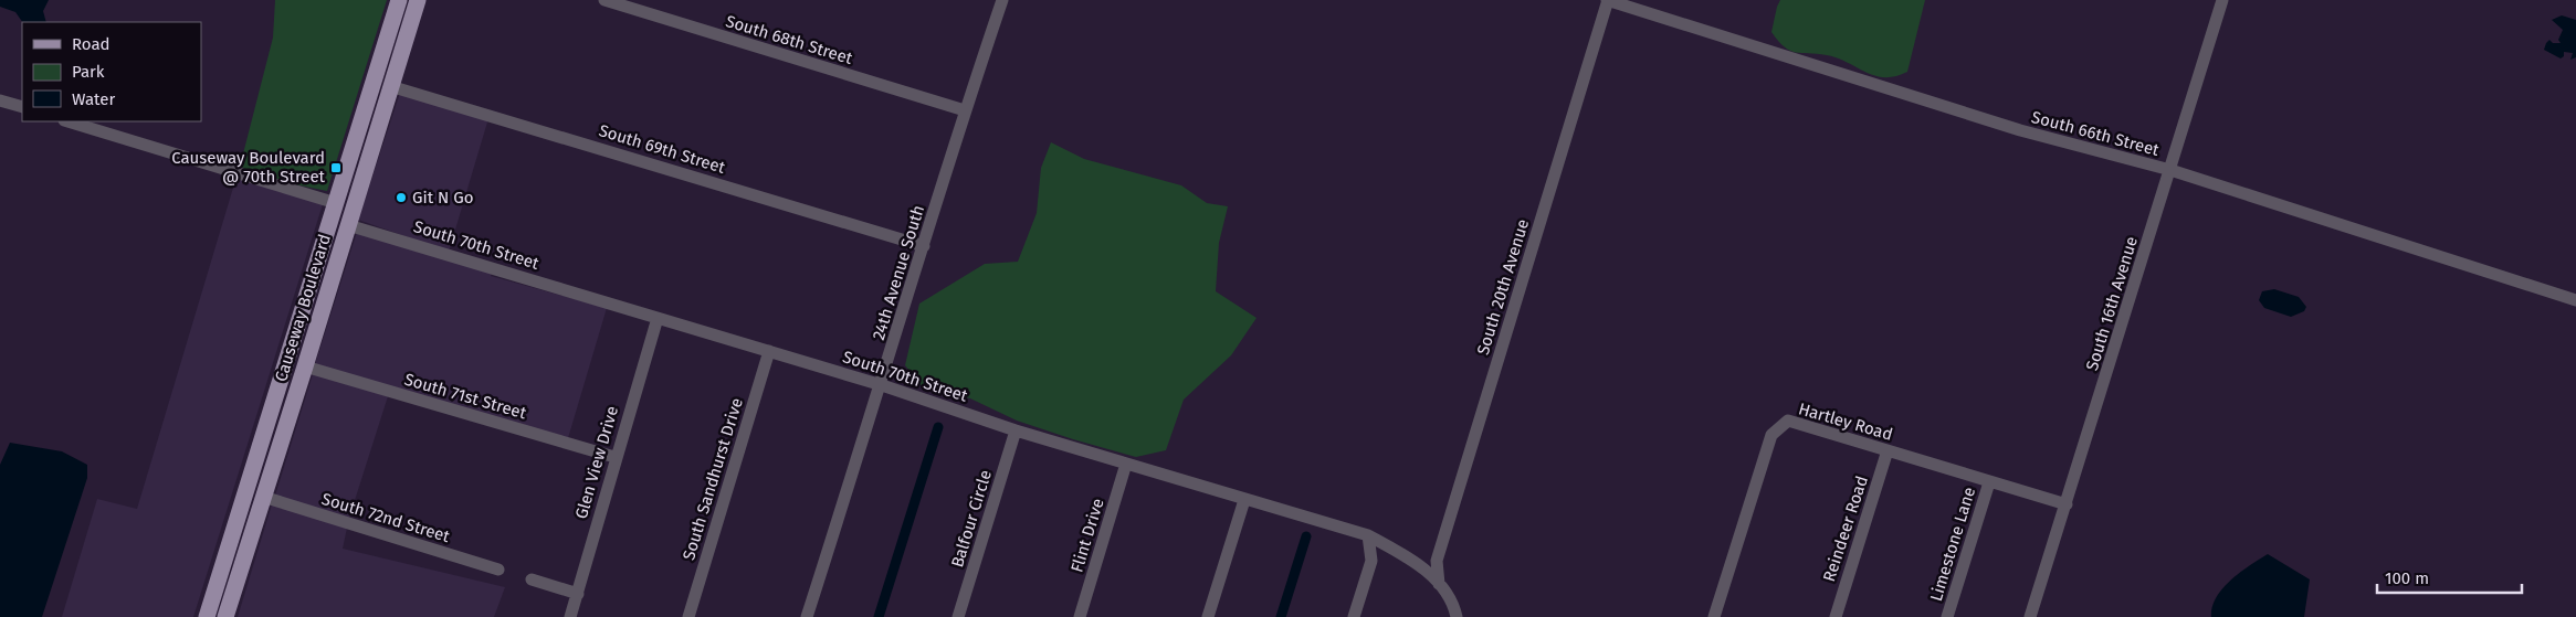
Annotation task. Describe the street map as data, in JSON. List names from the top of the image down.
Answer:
{
  "streets": {
    "main road": ["Causeway Boulevard"],
    "street": [
      "South 68th Street",
      "South 66th Street",
      "South 69th Street",
      "South 70th Street",
      "24th Avenue South",
      "South 20th Avenue",
      "South 16th Avenue",
      "South 71st Street",
      "Hartley Road",
      "Glen View Drive",
      "South Sandhurst Drive",
      "South 72nd Street",
      "Balfour Circle",
      "Reindeer Road",
      "Flint Drive",
      "Limestone Lane"
    ]
  },
  "crossings": [
    ["South 68th Street", "24th Avenue South"],
    ["South 66th Street", "South 20th Avenue"],
    ["South 66th Street", "South 16th Avenue"],
    ["South 69th Street", "24th Avenue South"],
    ["South 69th Street", "Causeway Boulevard"],
    ["South 70th Street", "24th Avenue South"],
    ["South 70th Street", "South 20th Avenue"],
    ["South 70th Street", "Causeway Boulevard"],
    ["South 70th Street", "Glen View Drive"],
    ["South 70th Street", "South Sandhurst Drive"],
    ["South 70th Street", "Balfour Circle"],
    ["South 70th Street", "Flint Drive"],
    ["South 16th Avenue", "Hartley Road"],
    ["Causeway Boulevard", "South 71st Street"],
    ["Causeway Boulevard", "South 72nd Street"],
    ["South 71st Street", "Glen View Drive"],
    ["Hartley Road", "Reindeer Road"],
    ["Hartley Road", "Limestone Lane"]
  ],
  "places": {
    "transit": ["Causeway Boulevard @ 70th Street"],
    "other": ["Git N Go"]
  },
  "legend": ["Road", "Park", "Water"],
  "scale_bar": "100 m"
}
